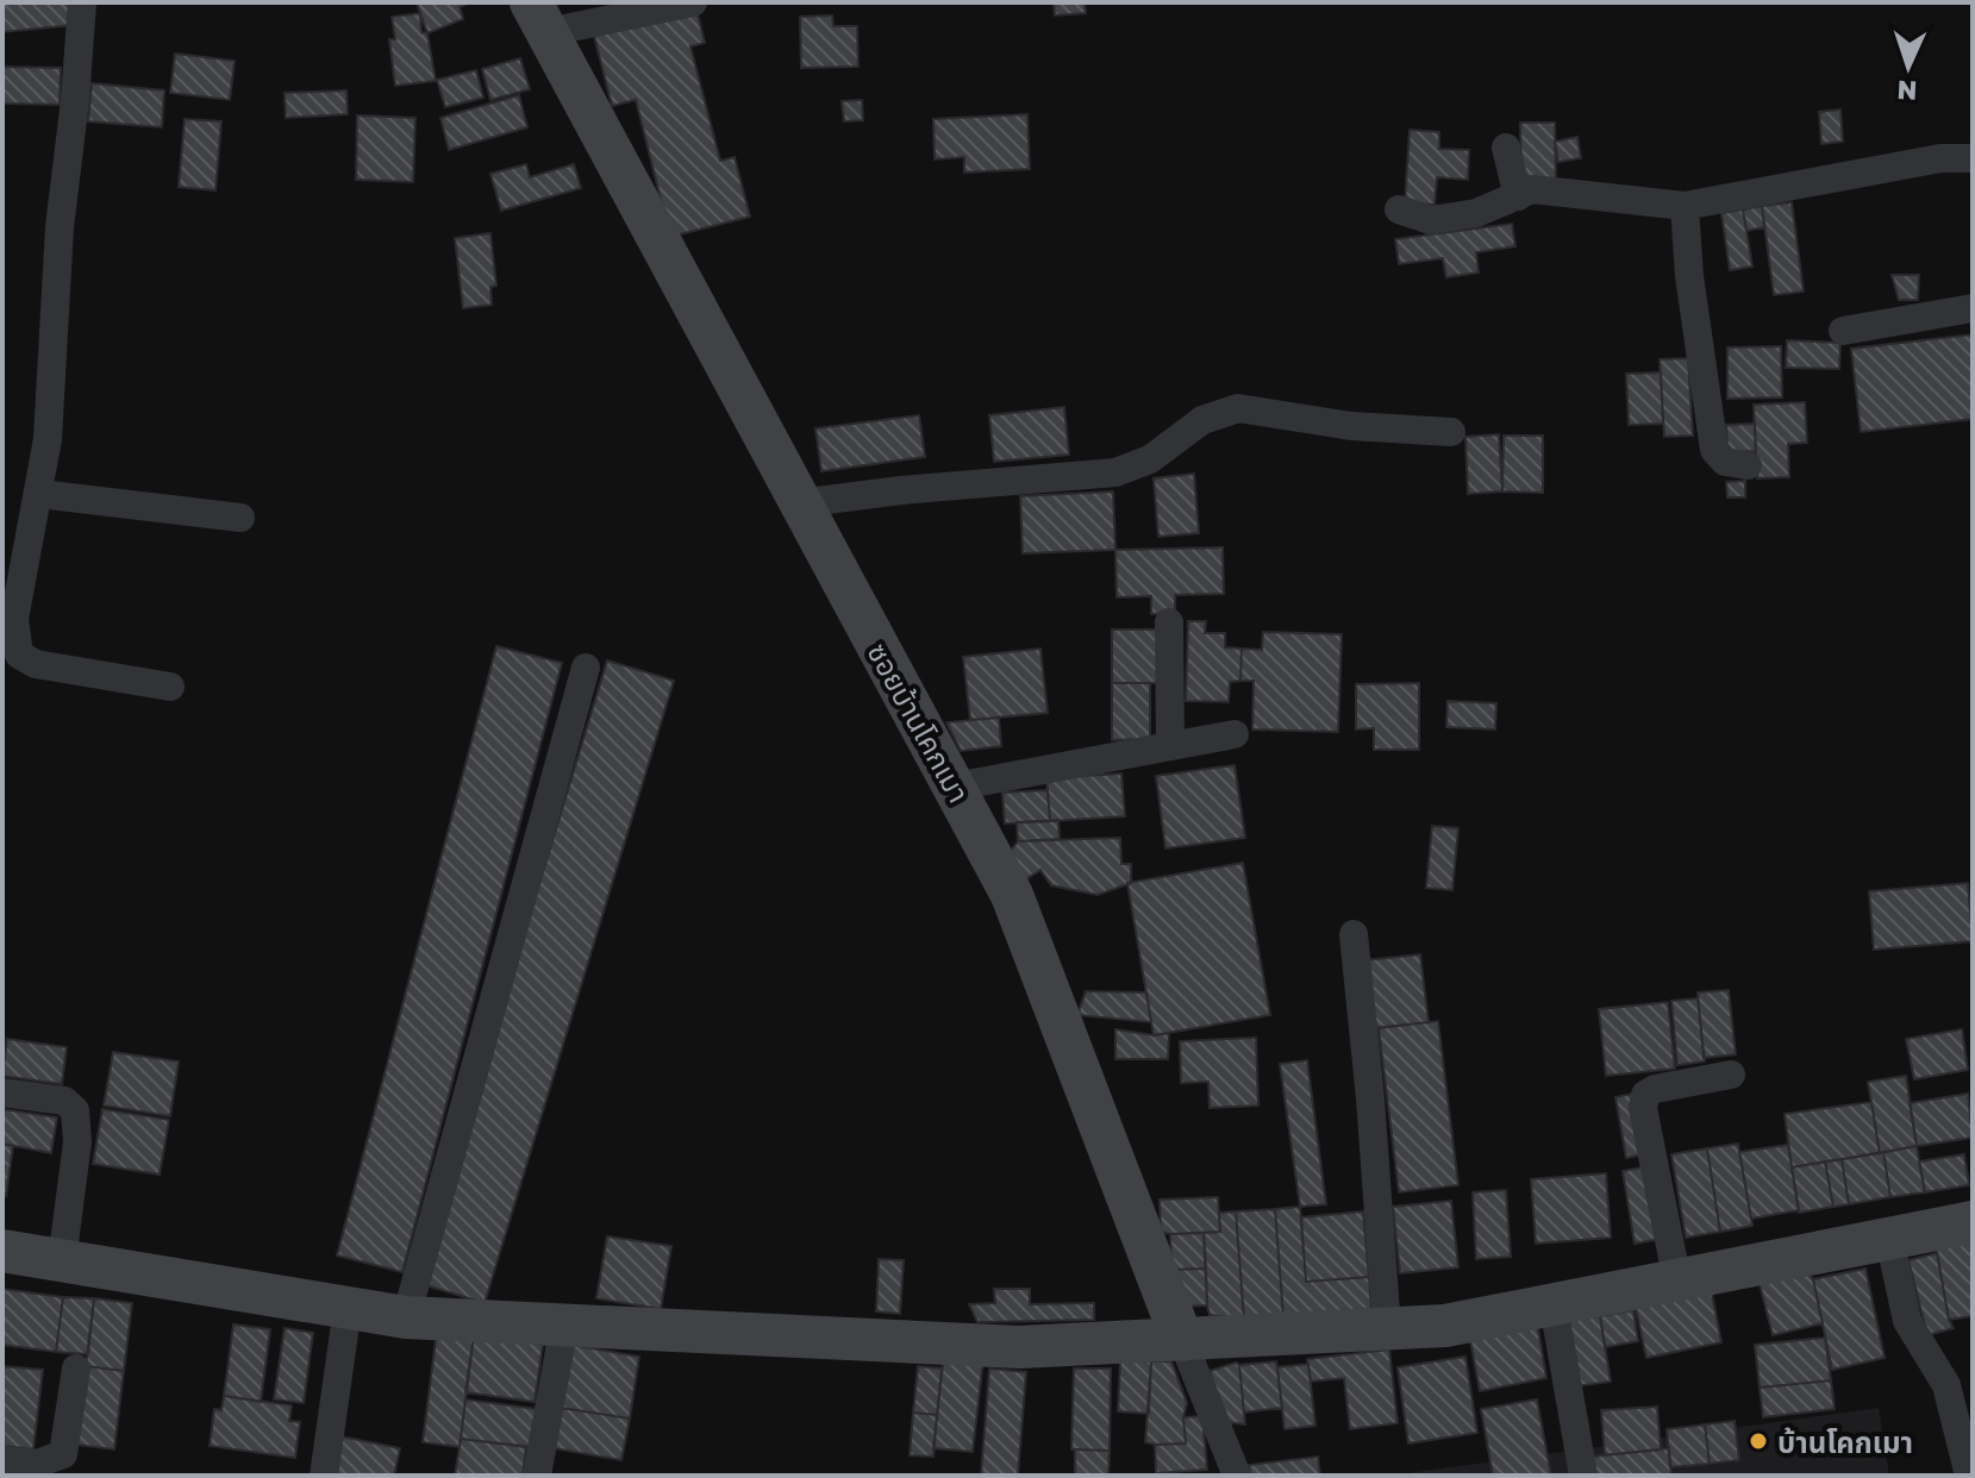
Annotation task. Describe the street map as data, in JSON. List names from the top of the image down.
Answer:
{
  "streets": {
    "street": ["ซอยบ้านโคกเมา"]
  },
  "places": ["บ้านโคกเมา"],
  "north": "bottom"
}
